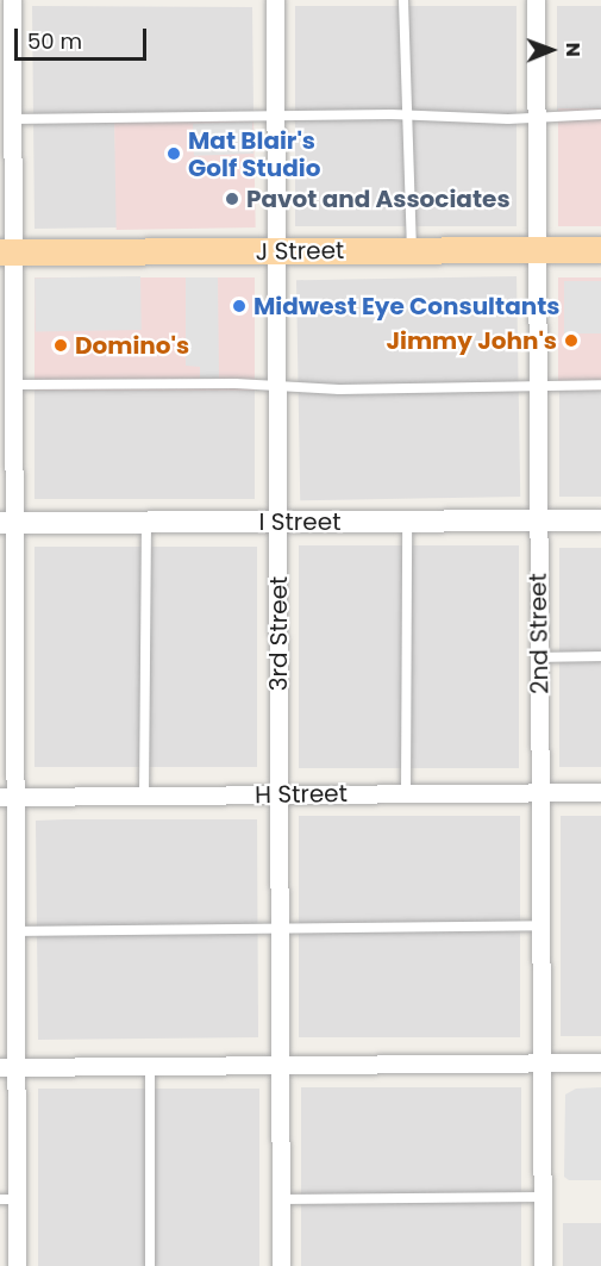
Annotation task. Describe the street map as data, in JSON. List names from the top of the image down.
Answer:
{
  "streets": {
    "main road": ["J Street"],
    "street": [
      "I Street",
      "3rd Street",
      "2nd Street",
      "H Street"
    ]
  },
  "crossings": [
    ["J Street", "3rd Street"],
    ["J Street", "2nd Street"],
    ["I Street", "3rd Street"],
    ["I Street", "2nd Street"],
    ["3rd Street", "H Street"],
    ["2nd Street", "H Street"]
  ],
  "places": [
    "Mat Blair's Golf Studio",
    "Pavot and Associates",
    "Midwest Eye Consultants",
    "Jimmy John's",
    "Domino's"
  ],
  "scale_bar": "50 m",
  "north": "right"
}
